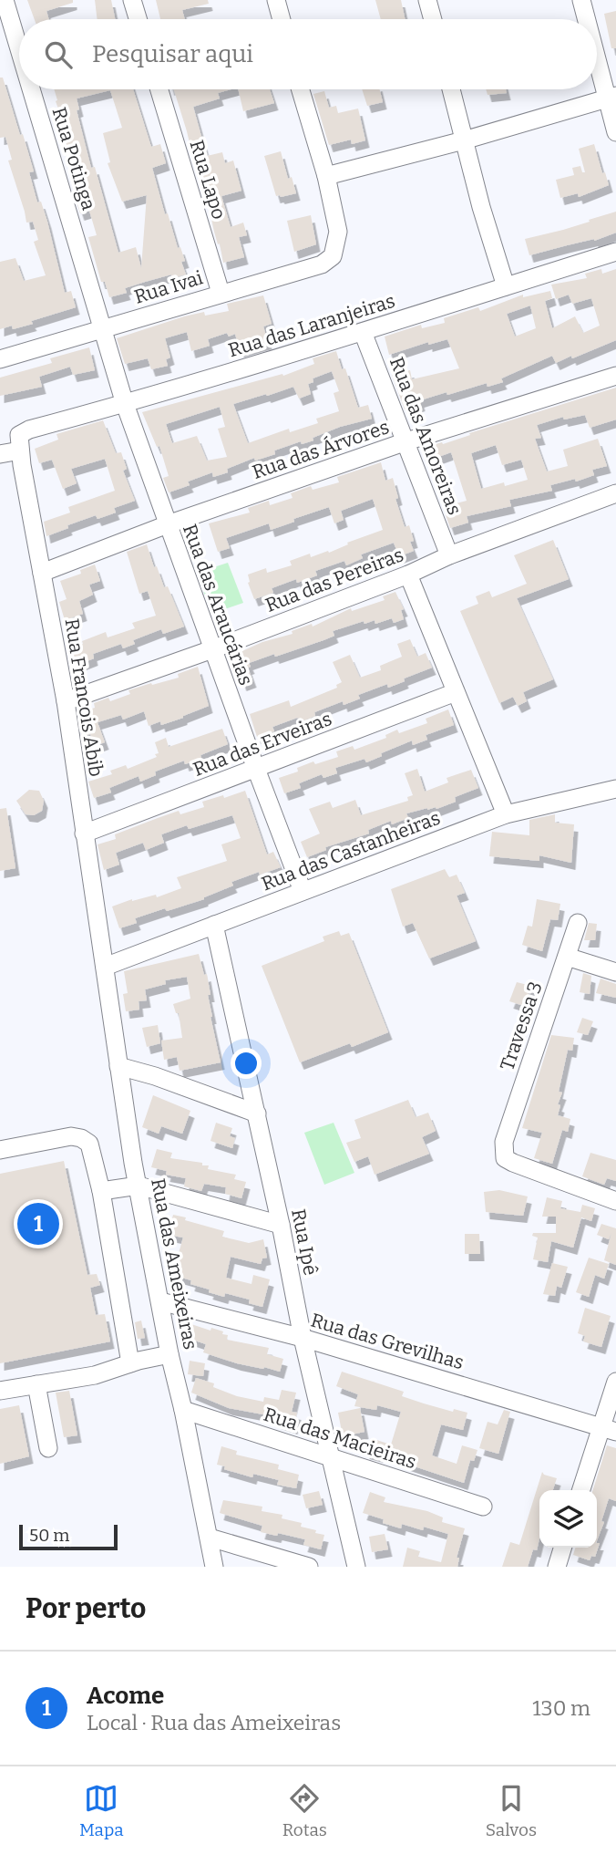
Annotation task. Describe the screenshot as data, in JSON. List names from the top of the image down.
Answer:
{
  "streets": {
    "street": [
      "Rua Potinga",
      "Rua Lapo",
      "Rua Ivai",
      "Rua das Laranjeiras",
      "Rua das Amoreiras",
      "Rua das Árvores",
      "Rua das Pereiras",
      "Rua das Araucárias",
      "Rua Francois Abib",
      "Rua das Erveiras",
      "Rua das Castanheiras",
      "Travessa 3",
      "Rua Ipê",
      "Rua das Ameixeiras",
      "Rua das Grevilhas",
      "Rua das Macieiras"
    ]
  },
  "crossings": [
    ["Rua Potinga", "Rua Ivai"],
    ["Rua Potinga", "Rua das Araucárias"],
    ["Rua Lapo", "Rua Ivai"],
    ["Rua Ivai", "Rua das Araucárias"],
    ["Rua das Laranjeiras", "Rua das Amoreiras"],
    ["Rua das Laranjeiras", "Rua das Araucárias"],
    ["Rua das Laranjeiras", "Rua Francois Abib"],
    ["Rua das Amoreiras", "Rua das Árvores"],
    ["Rua das Amoreiras", "Rua das Pereiras"],
    ["Rua das Árvores", "Rua das Araucárias"],
    ["Rua das Árvores", "Rua Francois Abib"],
    ["Rua das Pereiras", "Rua das Araucárias"],
    ["Rua das Pereiras", "Rua Francois Abib"],
    ["Rua das Araucárias", "Rua das Erveiras"],
    ["Rua das Araucárias", "Rua das Castanheiras"],
    ["Rua Francois Abib", "Rua das Erveiras"],
    ["Rua Francois Abib", "Rua das Castanheiras"],
    ["Rua Francois Abib", "Rua das Ameixeiras"],
    ["Rua das Castanheiras", "Rua Ipê"],
    ["Rua das Castanheiras", "Rua das Ameixeiras"],
    ["Rua Ipê", "Rua das Grevilhas"],
    ["Rua Ipê", "Rua das Macieiras"],
    ["Rua das Ameixeiras", "Rua das Grevilhas"],
    ["Rua das Ameixeiras", "Rua das Macieiras"]
  ],
  "scale_bar": "50 m",
  "page": {
    "search": "Pesquisar aqui",
    "pins": "1",
    "scale": "50 m",
    "heading": "Por perto",
    "list": [
      {
        "mark": "1",
        "name": "Acome",
        "note": "Local · Rua das Ameixeiras",
        "value": "130 m"
      }
    ],
    "nav": ["Mapa", "Rotas", "Salvos"]
  }
}
